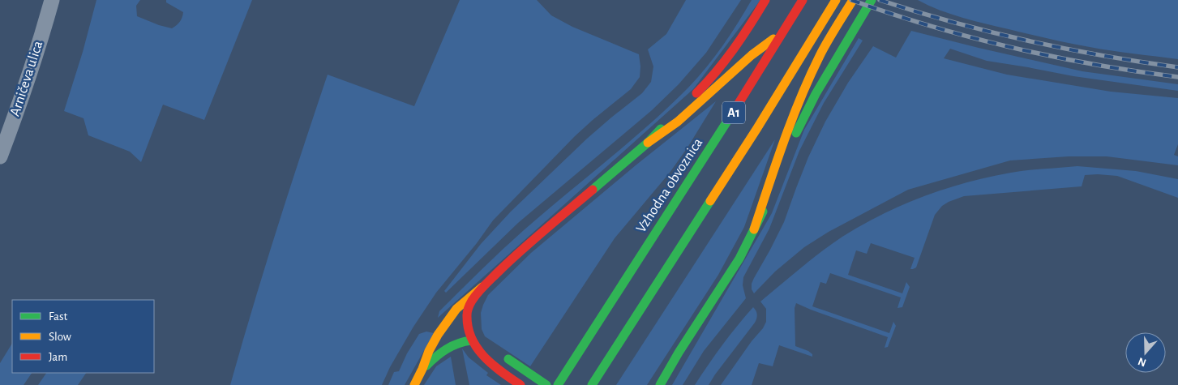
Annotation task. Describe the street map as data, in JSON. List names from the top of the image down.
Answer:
{
  "streets": {
    "main road": ["A1", "Vzhodna obvoznica"],
    "street": ["Arničeva ulica"]
  },
  "legend": ["Fast", "Slow", "Jam"],
  "north": "bottom"
}
